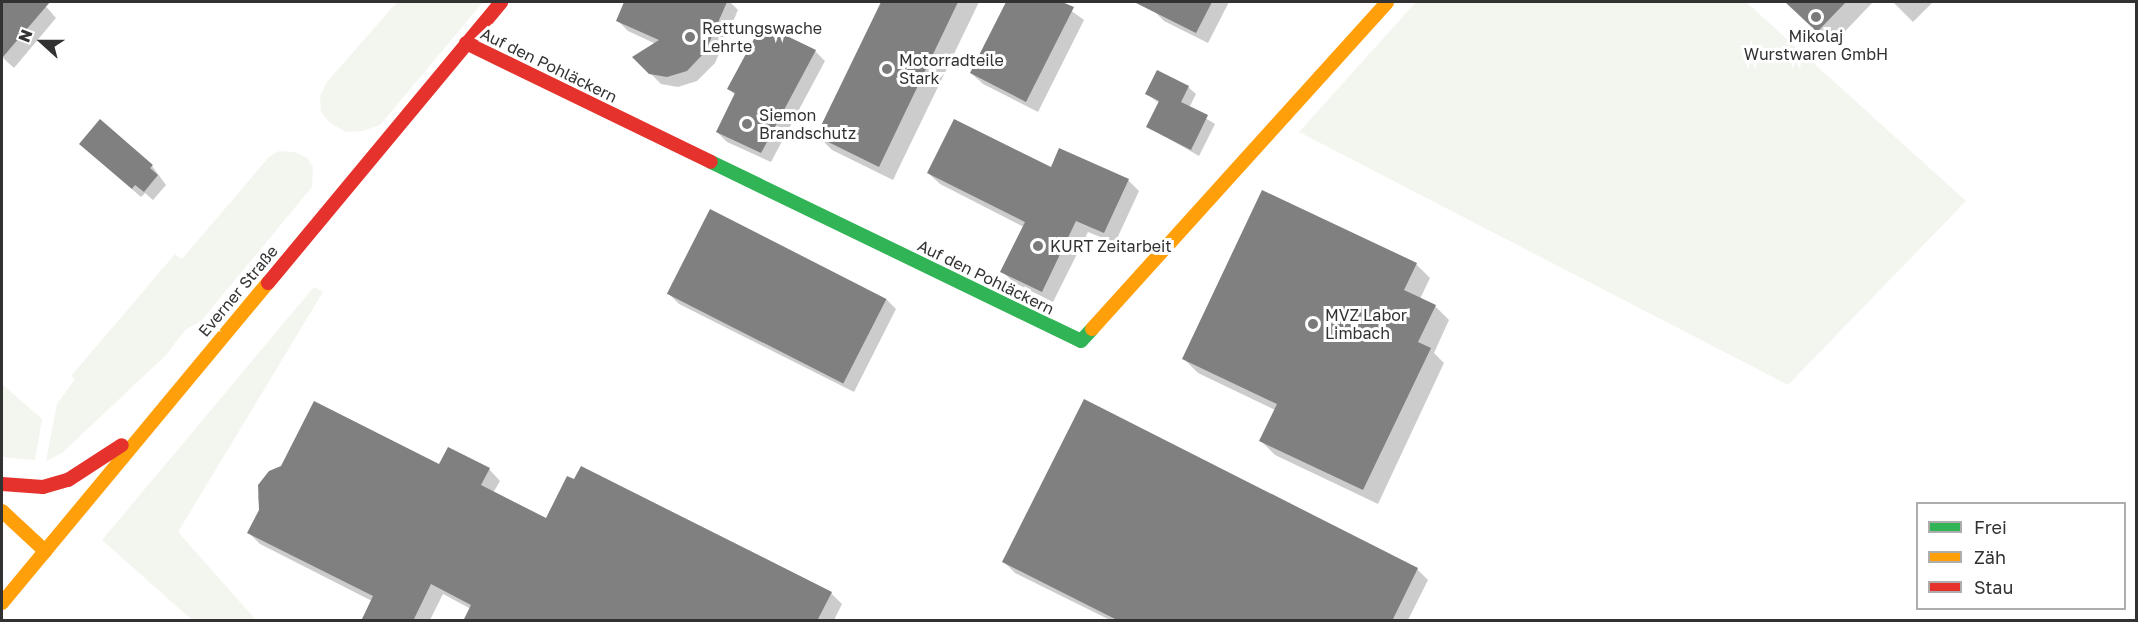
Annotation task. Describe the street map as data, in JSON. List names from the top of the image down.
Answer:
{
  "streets": {
    "street": ["Auf den Pohläckern", "Everner Straße"]
  },
  "crossings": [
    ["Auf den Pohläckern", "Everner Straße"]
  ],
  "places": [
    "Mikolaj Wurstwaren GmbH",
    "Rettungswache Lehrte",
    "Motorradteile Stark",
    "Siemon Brandschutz",
    "KURT Zeitarbeit",
    "MVZ Labor Limbach"
  ],
  "legend": ["Frei", "Zäh", "Stau"],
  "north": "left"
}
